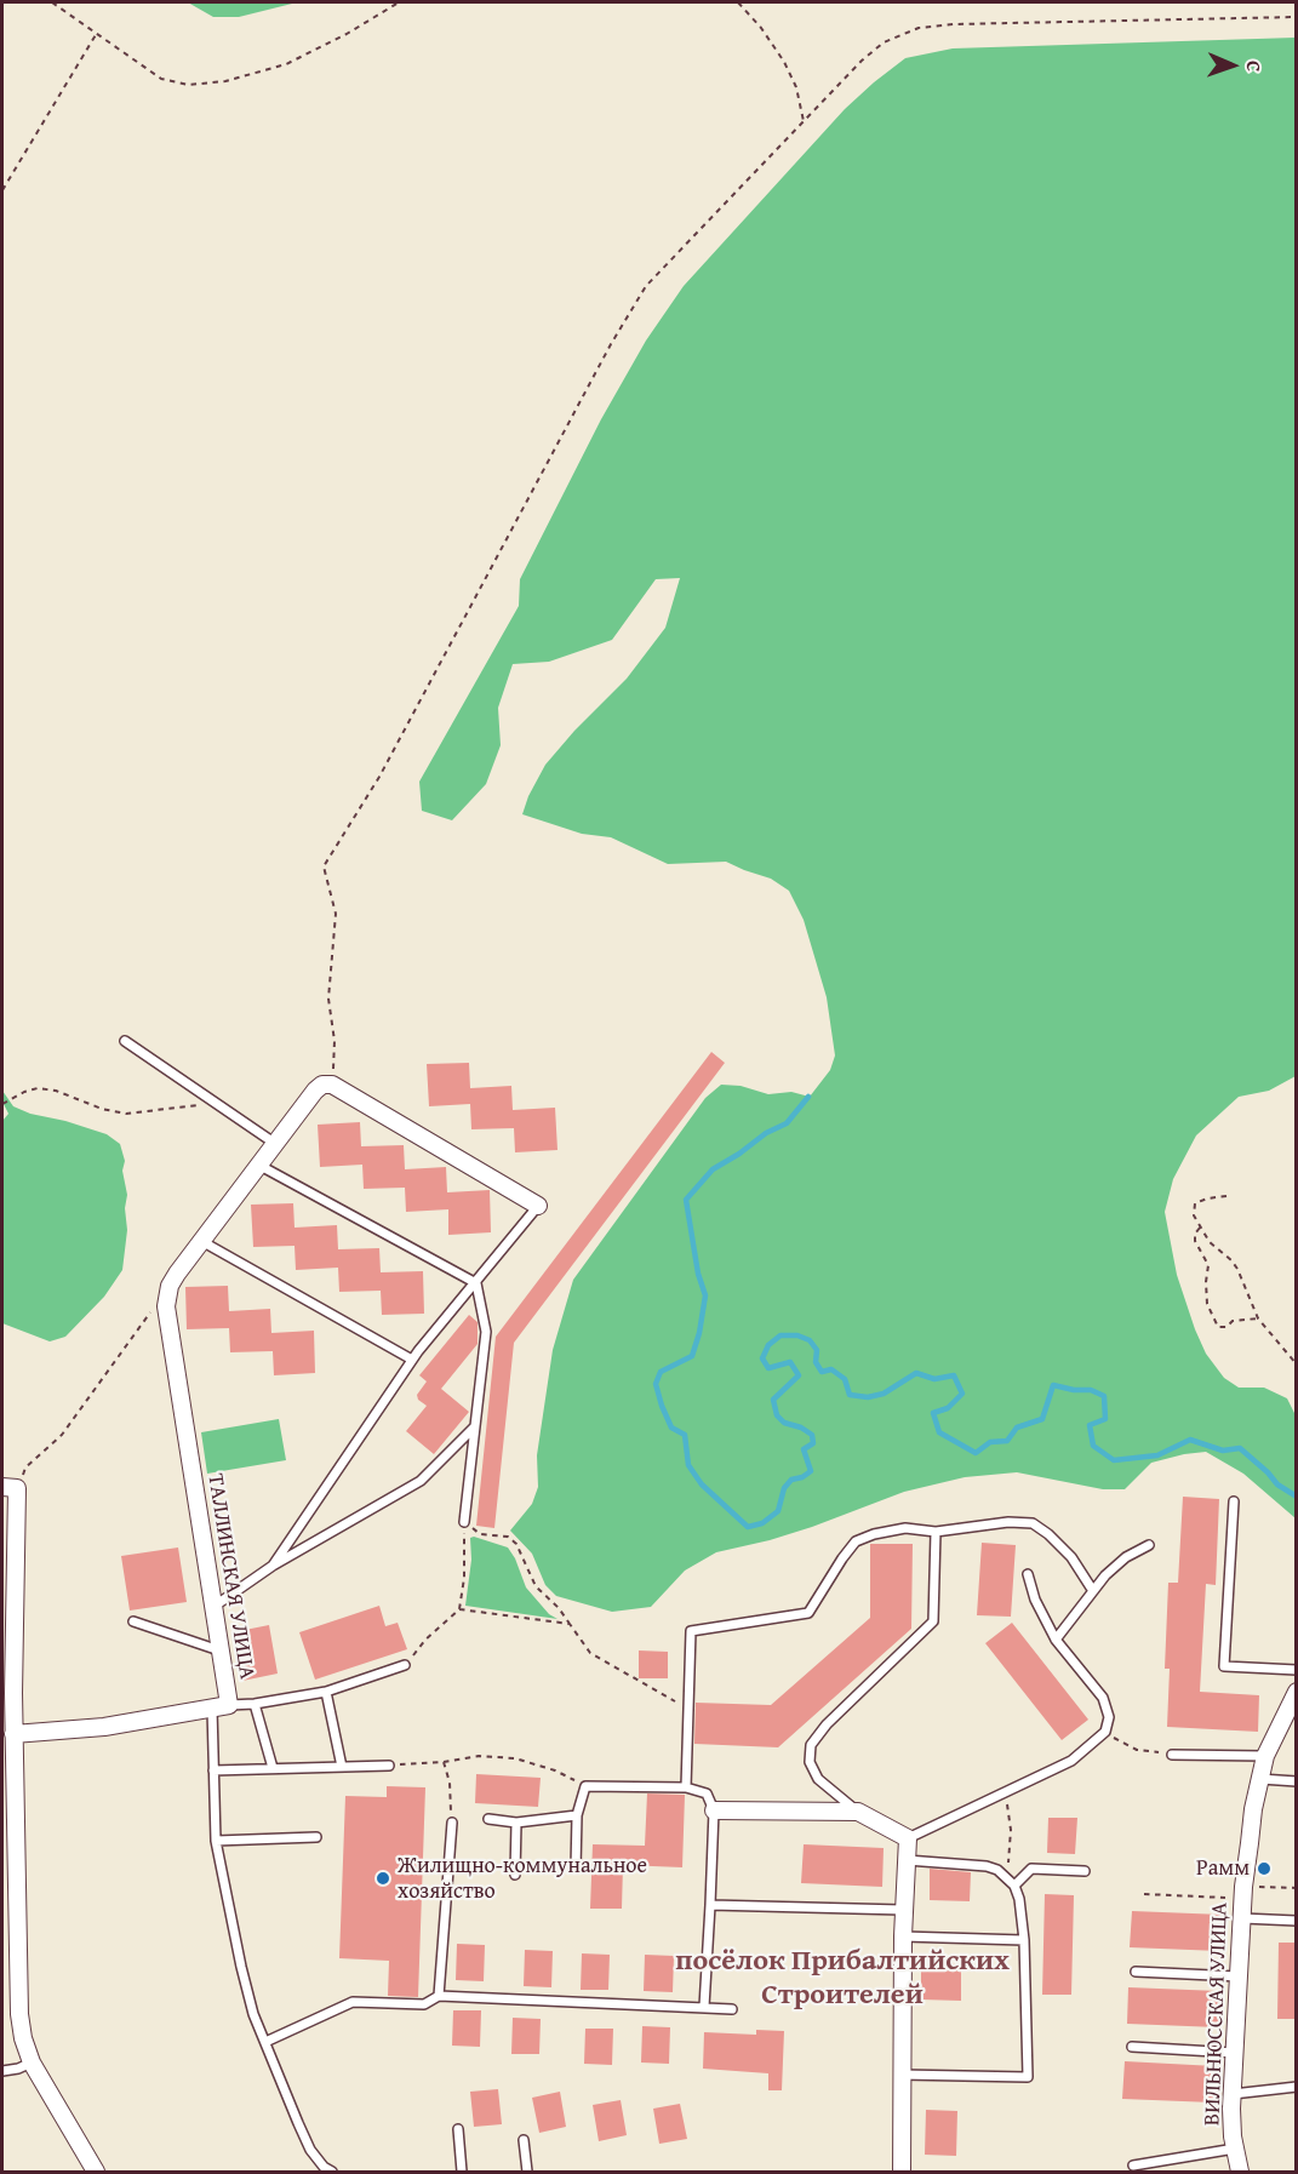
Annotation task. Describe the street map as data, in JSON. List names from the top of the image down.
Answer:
{
  "streets": {
    "street": ["ТАЛЛИНСКАЯ УЛИЦА", "ВИЛЬНЮССКАЯ УЛИЦА"]
  },
  "districts": ["посёлок Прибалтийских Строителей"],
  "places": ["Рамм", "Жилищно-коммунальное хозяйство"],
  "north": "right"
}
